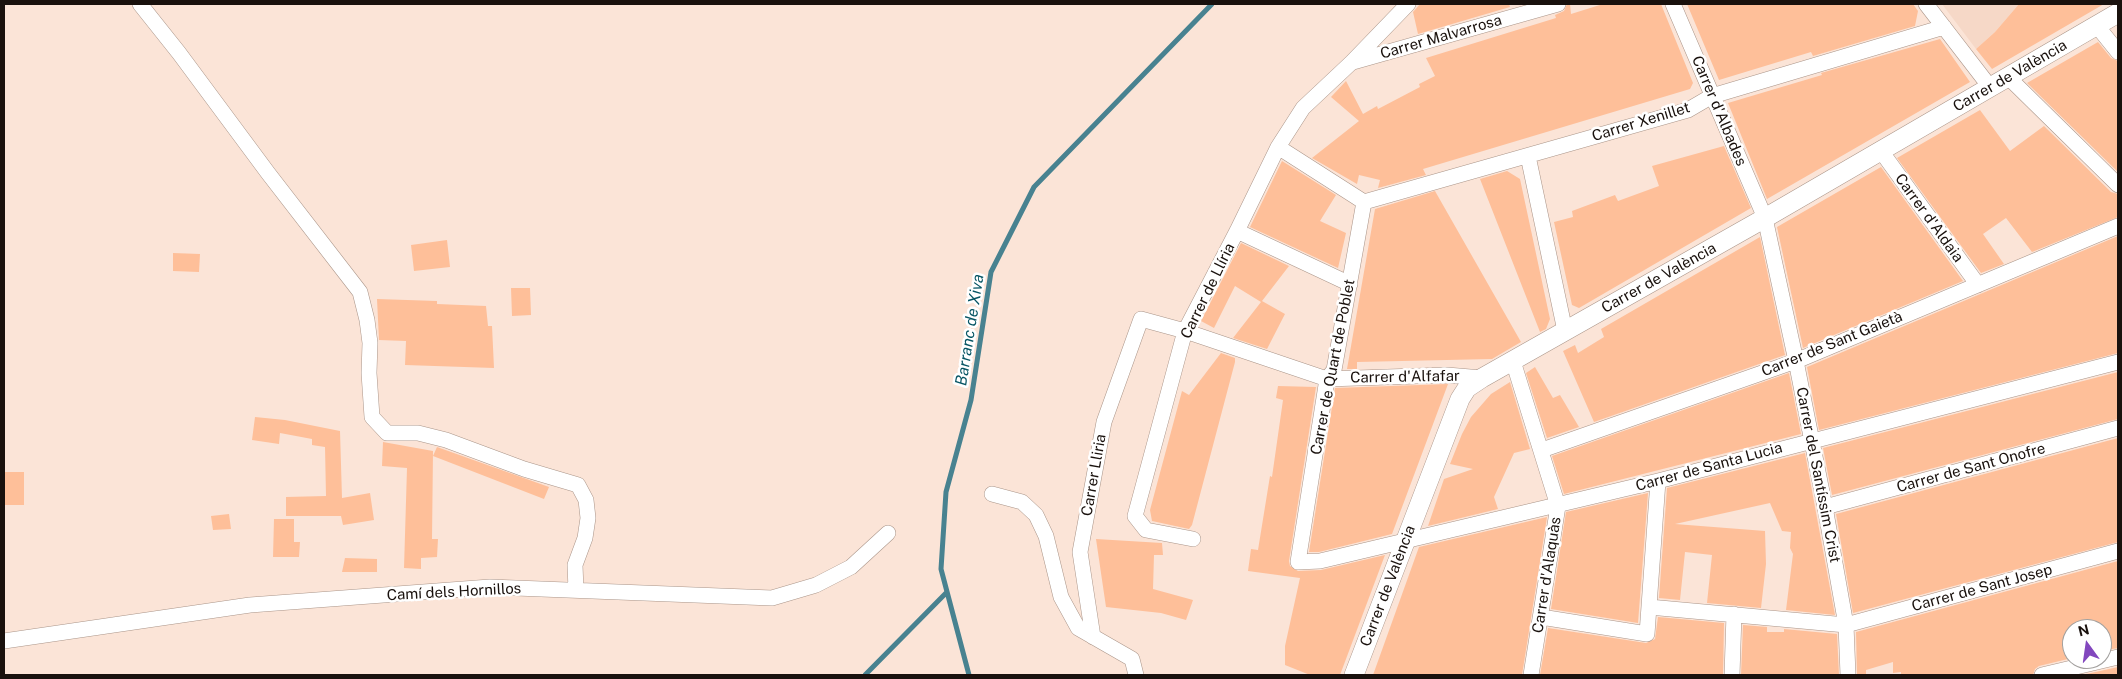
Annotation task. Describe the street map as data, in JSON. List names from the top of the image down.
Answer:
{
  "streets": {
    "street": [
      "Carrer Malvarrosa",
      "Carrer de València",
      "Carrer d'Albades",
      "Carrer Xenillet",
      "Carrer d'Aldaia",
      "Carrer de Llíria",
      "Carrer de Sant Gaietà",
      "Carrer de Quart de Poblet",
      "Carrer d'Alfafar",
      "Carrer de Santa Lucia",
      "Carrer de Sant Onofre",
      "Carrer Lliria",
      "Carrer del Santíssim Crist",
      "Carrer d'Alaquàs",
      "Carrer de Sant Josep",
      "Camí dels Hornillos"
    ]
  },
  "crossings": [
    ["Carrer Malvarrosa", "Carrer de Llíria"],
    ["Carrer de València", "Carrer d'Albades"],
    ["Carrer de València", "Carrer d'Aldaia"],
    ["Carrer de València", "Carrer d'Alfafar"],
    ["Carrer de València", "Carrer de Santa Lucia"],
    ["Carrer de València", "Carrer del Santíssim Crist"],
    ["Carrer de València", "Carrer d'Alaquàs"],
    ["Carrer d'Albades", "Carrer Xenillet"],
    ["Carrer d'Albades", "Carrer del Santíssim Crist"],
    ["Carrer Xenillet", "Carrer de Quart de Poblet"],
    ["Carrer d'Aldaia", "Carrer de Sant Gaietà"],
    ["Carrer de Llíria", "Carrer d'Alfafar"],
    ["Carrer de Sant Gaietà", "Carrer del Santíssim Crist"],
    ["Carrer de Sant Gaietà", "Carrer d'Alaquàs"],
    ["Carrer de Quart de Poblet", "Carrer d'Alfafar"],
    ["Carrer de Quart de Poblet", "Carrer de Santa Lucia"],
    ["Carrer d'Alfafar", "Carrer Lliria"],
    ["Carrer de Santa Lucia", "Carrer del Santíssim Crist"],
    ["Carrer de Santa Lucia", "Carrer d'Alaquàs"],
    ["Carrer de Sant Onofre", "Carrer del Santíssim Crist"],
    ["Carrer del Santíssim Crist", "Carrer de Sant Josep"]
  ],
  "water": ["Barranc de Xiva"],
  "north": "top"
}
